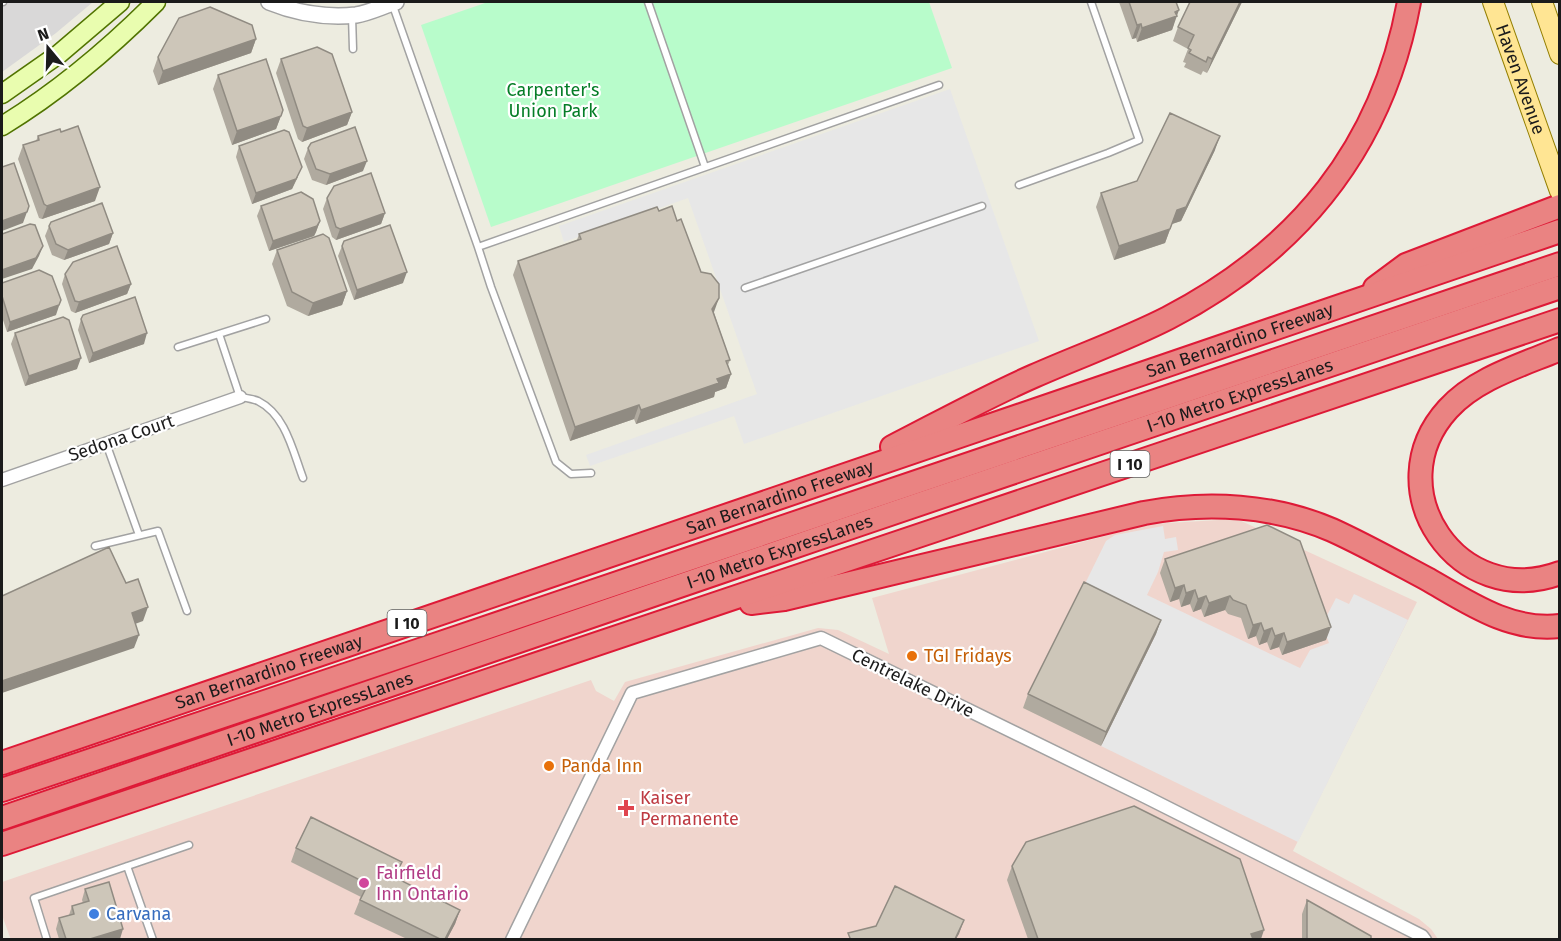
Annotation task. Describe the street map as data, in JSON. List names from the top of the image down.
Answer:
{
  "streets": {
    "highway": ["San Bernardino Freeway", "I-10 Metro ExpressLanes", "I 10"],
    "main road": ["Haven Avenue"],
    "street": ["Sedona Court", "Centrelake Drive"]
  },
  "parks": ["Carpenter's Union Park"],
  "places": {
    "other": [
      "TGI Fridays",
      "Panda Inn",
      "Fairfield Inn Ontario",
      "Carvana"
    ],
    "health": ["Kaiser Permanente"]
  },
  "north": "top"
}
